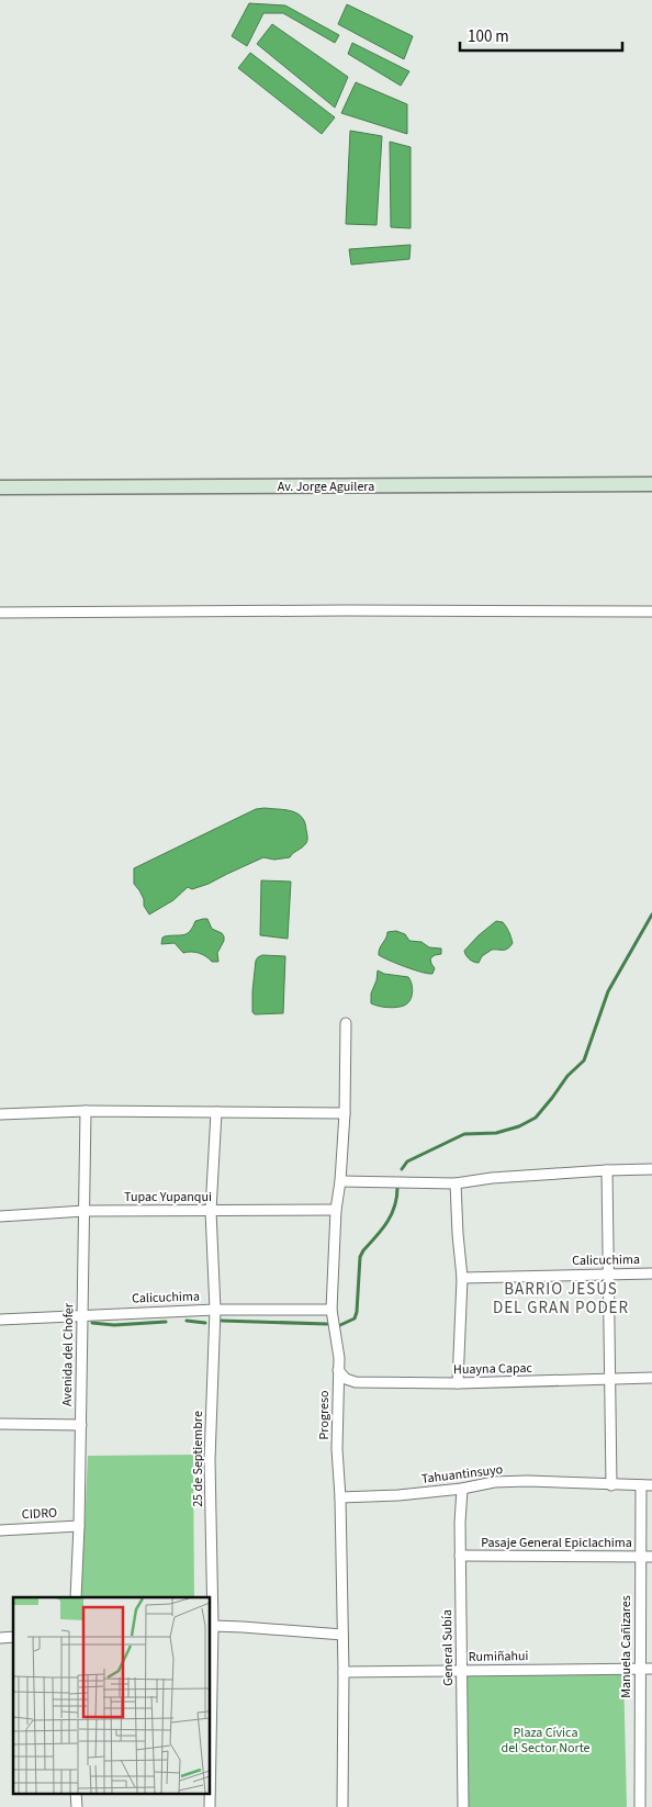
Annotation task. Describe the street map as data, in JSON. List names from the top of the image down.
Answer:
{
  "streets": {
    "street": [
      "Av. Jorge Aguilera",
      "Tupac Yupanqui",
      "Calicuchima",
      "Avenida del Chofer",
      "Huayna Capac",
      "Progreso",
      "25 de Septiembre",
      "Tahuantinsuyo",
      "CIDRO",
      "Pasaje General Epiclachima",
      "Manuela Cañizares",
      "General Subía",
      "Rumiñahui"
    ]
  },
  "crossings": [
    ["Tupac Yupanqui", "Avenida del Chofer"],
    ["Tupac Yupanqui", "Progreso"],
    ["Tupac Yupanqui", "25 de Septiembre"],
    ["Calicuchima", "Avenida del Chofer"],
    ["Calicuchima", "Progreso"],
    ["Calicuchima", "25 de Septiembre"],
    ["Avenida del Chofer", "CIDRO"],
    ["Progreso", "Tahuantinsuyo"],
    ["Progreso", "Rumiñahui"],
    ["Tahuantinsuyo", "Manuela Cañizares"],
    ["Tahuantinsuyo", "General Subía"],
    ["Pasaje General Epiclachima", "Manuela Cañizares"],
    ["Pasaje General Epiclachima", "General Subía"],
    ["Manuela Cañizares", "Rumiñahui"],
    ["General Subía", "Rumiñahui"]
  ],
  "districts": ["BARRIO JESÚS DEL GRAN PODER"],
  "parks": ["Plaza Cívica del Sector Norte"],
  "scale_bar": "100 m"
}
